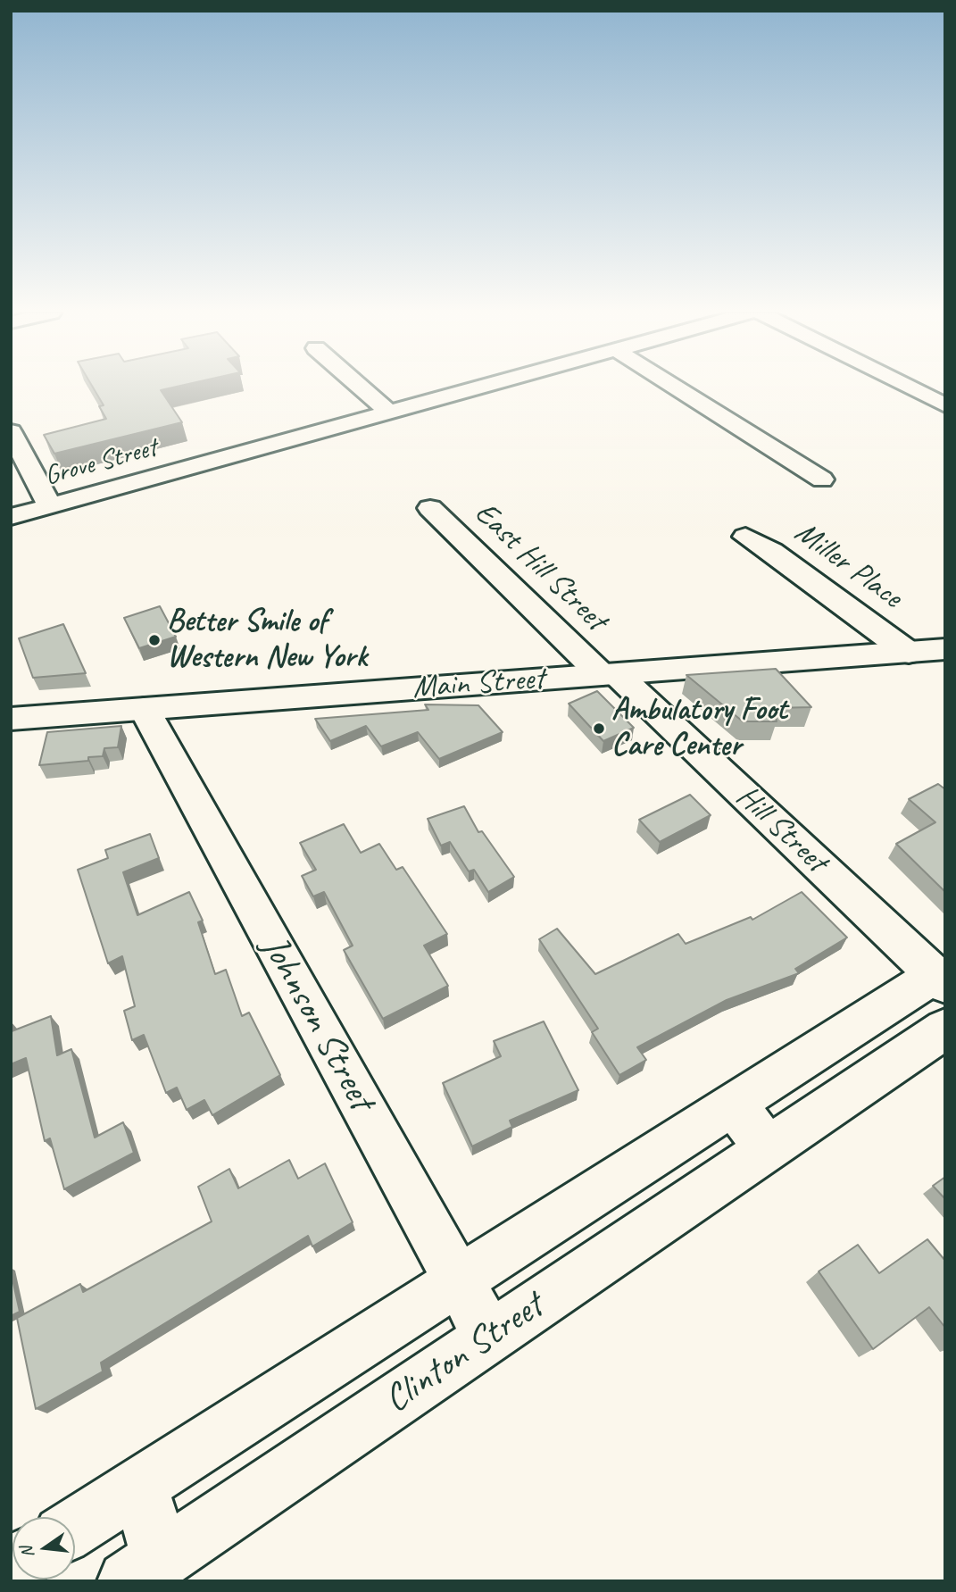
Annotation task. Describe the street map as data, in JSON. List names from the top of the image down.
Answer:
{
  "streets": {
    "street": [
      "Grove Street",
      "Miller Place",
      "East Hill Street",
      "Main Street",
      "Hill Street",
      "Johnson Street",
      "Clinton Street"
    ]
  },
  "crossings": [
    ["Miller Place", "Main Street"],
    ["East Hill Street", "Main Street"],
    ["East Hill Street", "Hill Street"],
    ["Main Street", "Hill Street"],
    ["Main Street", "Johnson Street"],
    ["Hill Street", "Clinton Street"],
    ["Johnson Street", "Clinton Street"]
  ],
  "places": ["Better Smile of Western New York", "Ambulatory Foot Care Center"],
  "north": "left"
}
